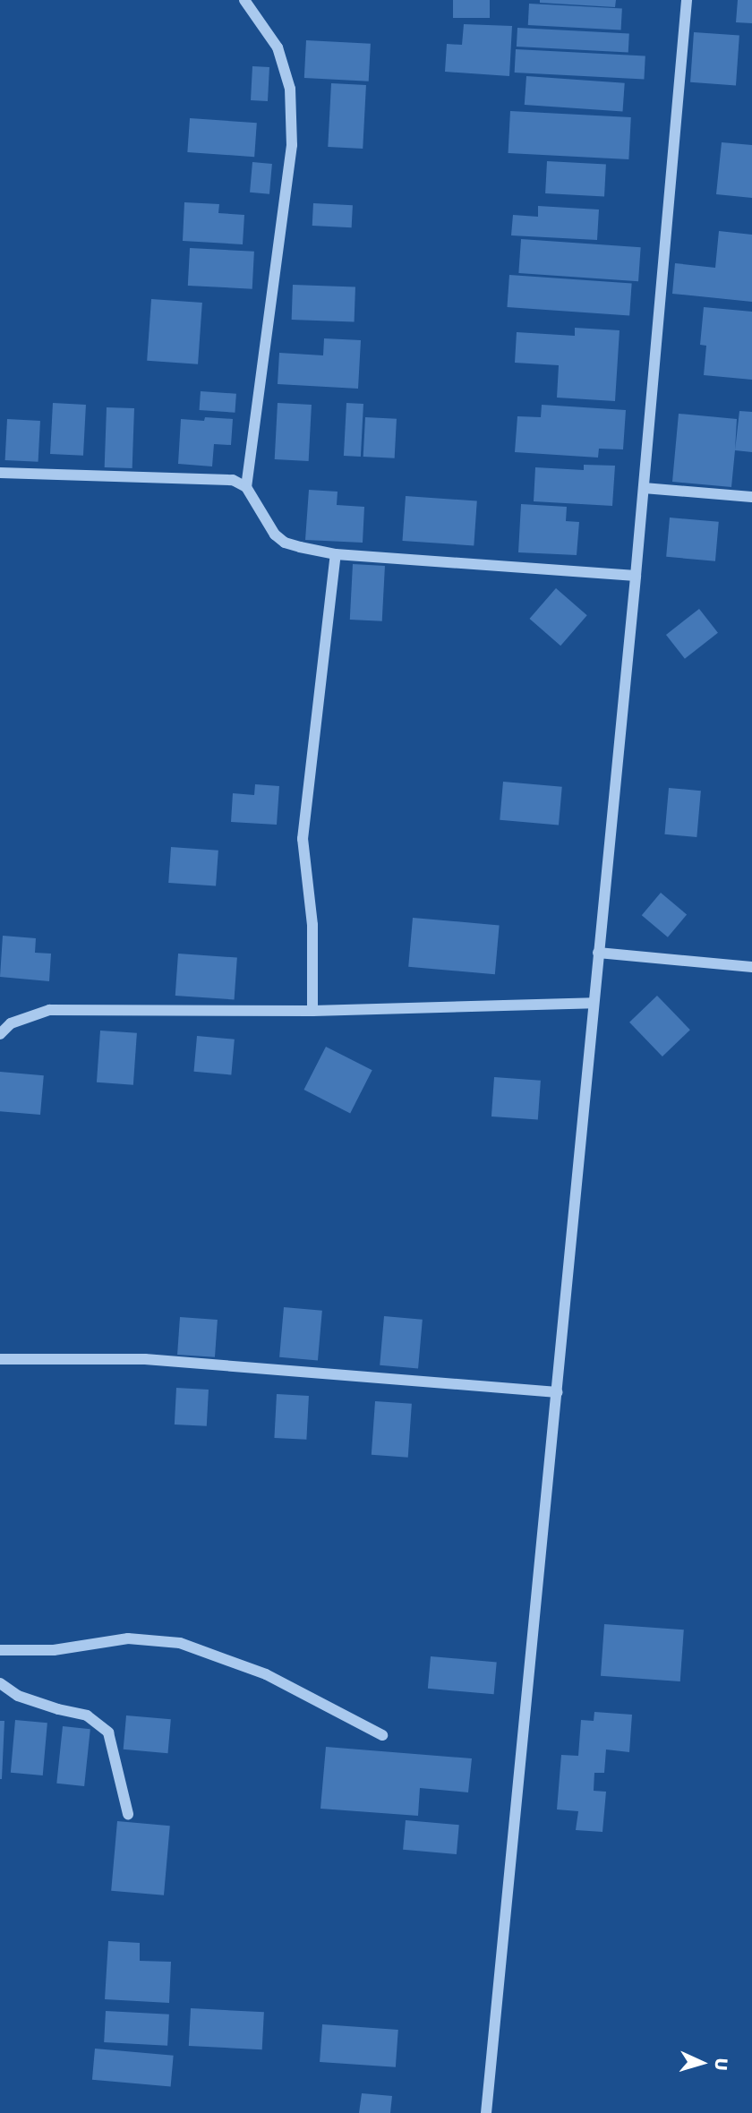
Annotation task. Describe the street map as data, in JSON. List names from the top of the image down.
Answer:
{
  "north": "right"
}
